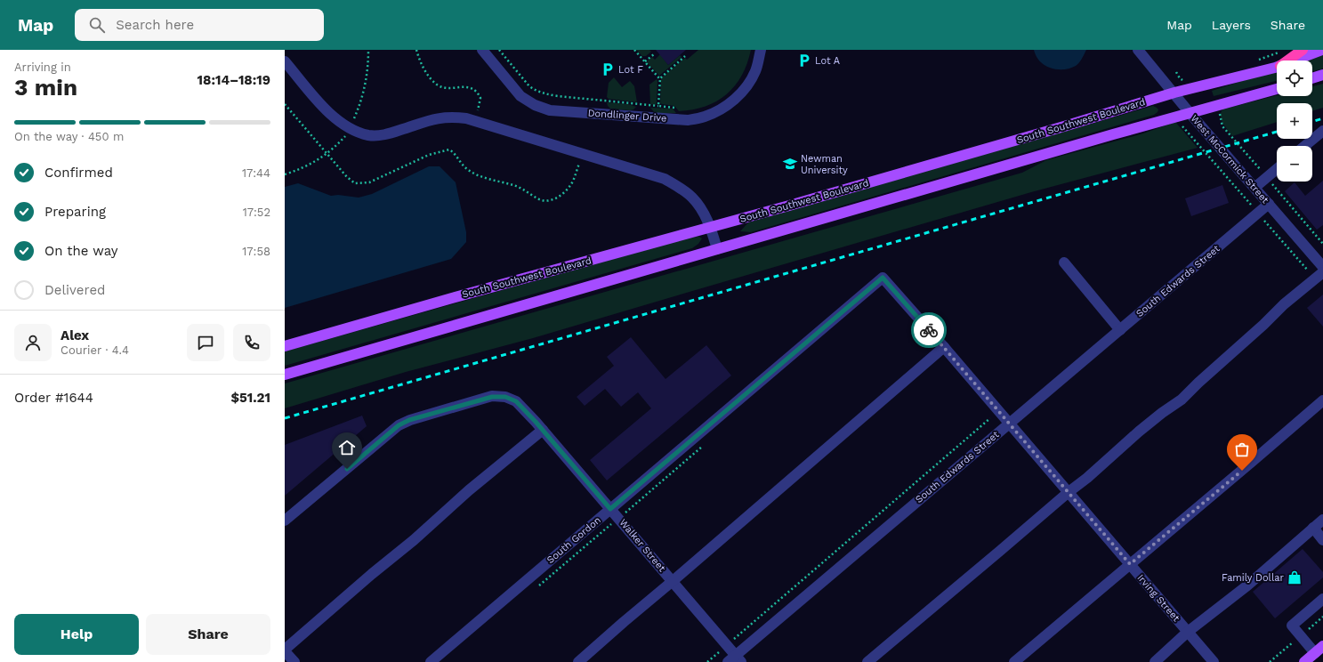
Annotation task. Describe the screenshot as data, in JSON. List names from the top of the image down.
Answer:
{
  "streets": {
    "main road": ["South Southwest Boulevard"],
    "street": [
      "Dondlinger Drive",
      "West McCormick Street",
      "South Edwards Street",
      "South Gordon",
      "Walker Street",
      "Irving Street"
    ]
  },
  "crossings": [
    ["South Southwest Boulevard", "West McCormick Street"],
    ["West McCormick Street", "South Edwards Street"],
    ["South Edwards Street", "Walker Street"],
    ["South Edwards Street", "Irving Street"],
    ["South Gordon", "Walker Street"],
    ["South Gordon", "Irving Street"]
  ],
  "places": {
    "parking": ["Lot A", "Lot F"],
    "school or university": ["Newman University"],
    "shop": ["Family Dollar"]
  },
  "page": {
    "header": "Map",
    "search": "Search here",
    "nav": ["Map", "Layers", "Share"],
    "heading": ["3 min", "Arriving in", "18:14–18:19"],
    "panel": [
      "Alex",
      "Courier · 4.4",
      "Order #1644",
      "$51.21"
    ],
    "map_buttons": ["+", "−"],
    "bar": "On the way · 450 m",
    "list": [
      ["Confirmed", "17:44"],
      ["Preparing", "17:52"],
      ["On the way", "17:58"],
      "Delivered"
    ],
    "buttons": ["Help", "Share"]
  }
}
